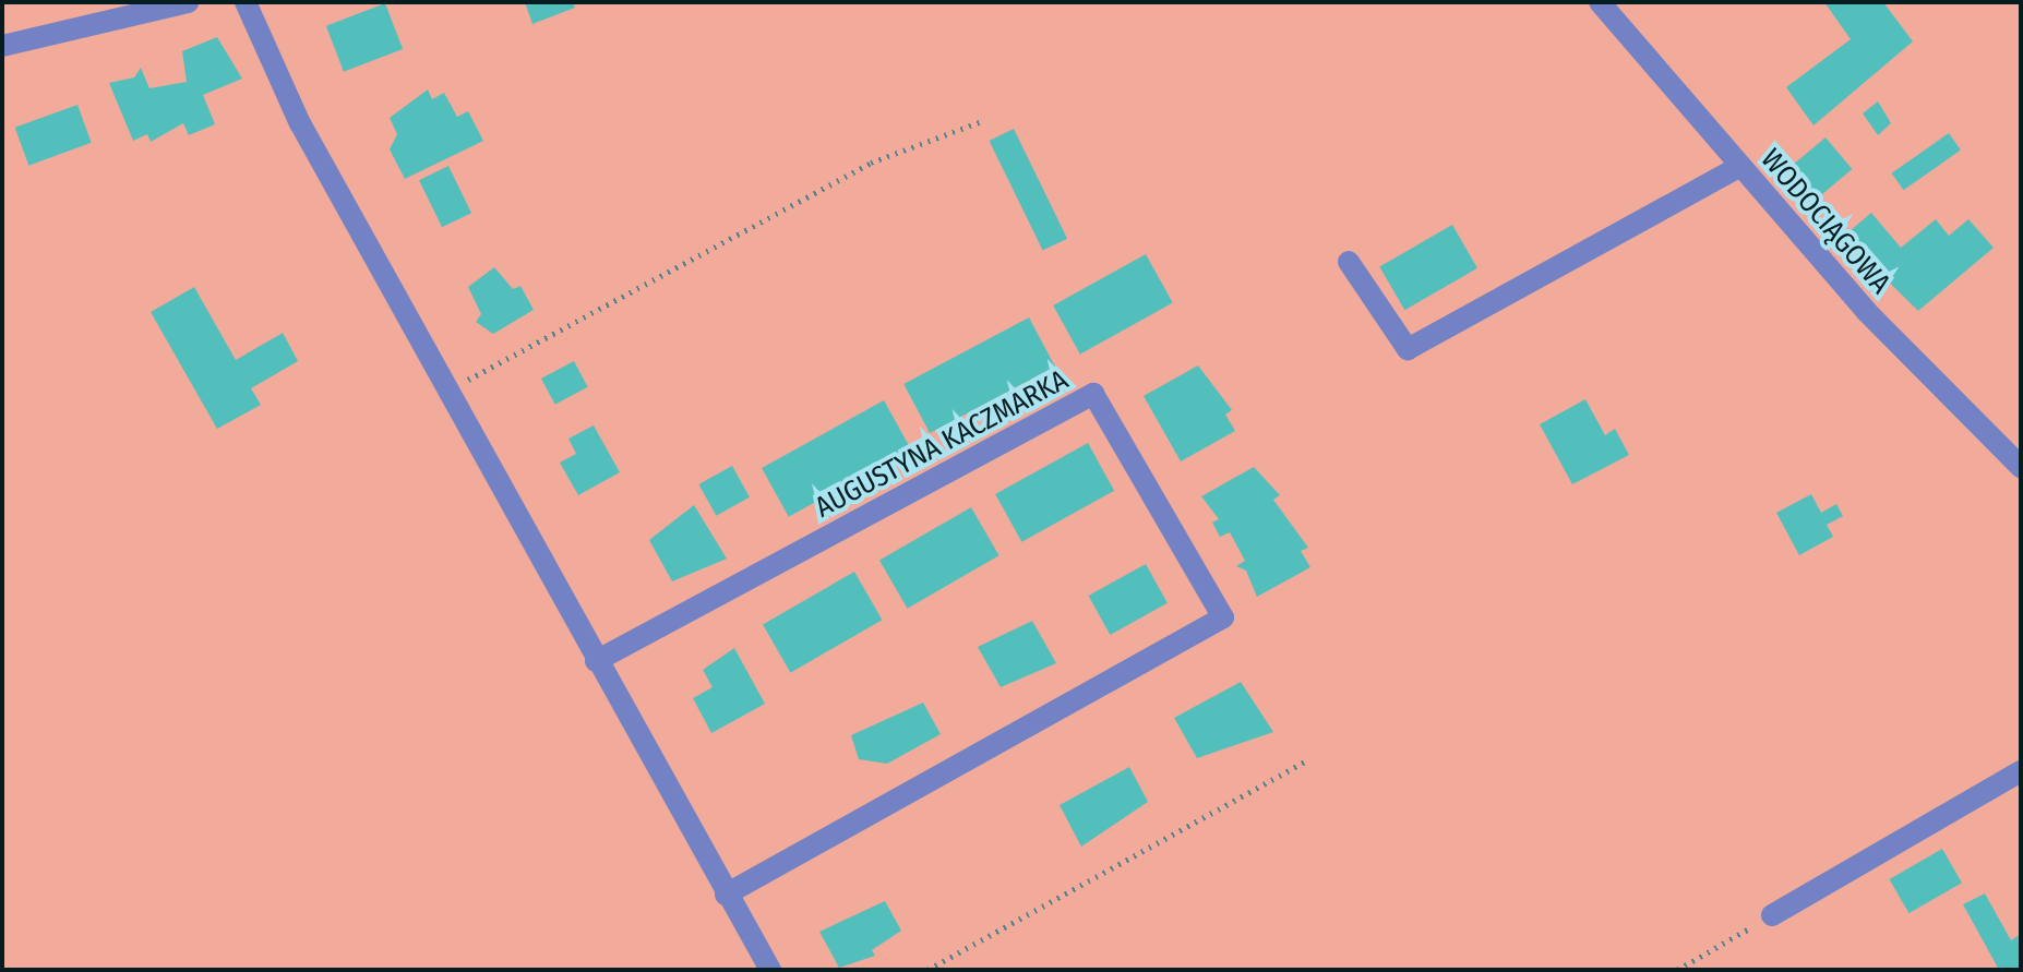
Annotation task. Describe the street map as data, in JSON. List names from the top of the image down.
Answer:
{
  "streets": {
    "street": ["WODOCIĄGOWA", "AUGUSTYNA KACZMARKA"]
  }
}
